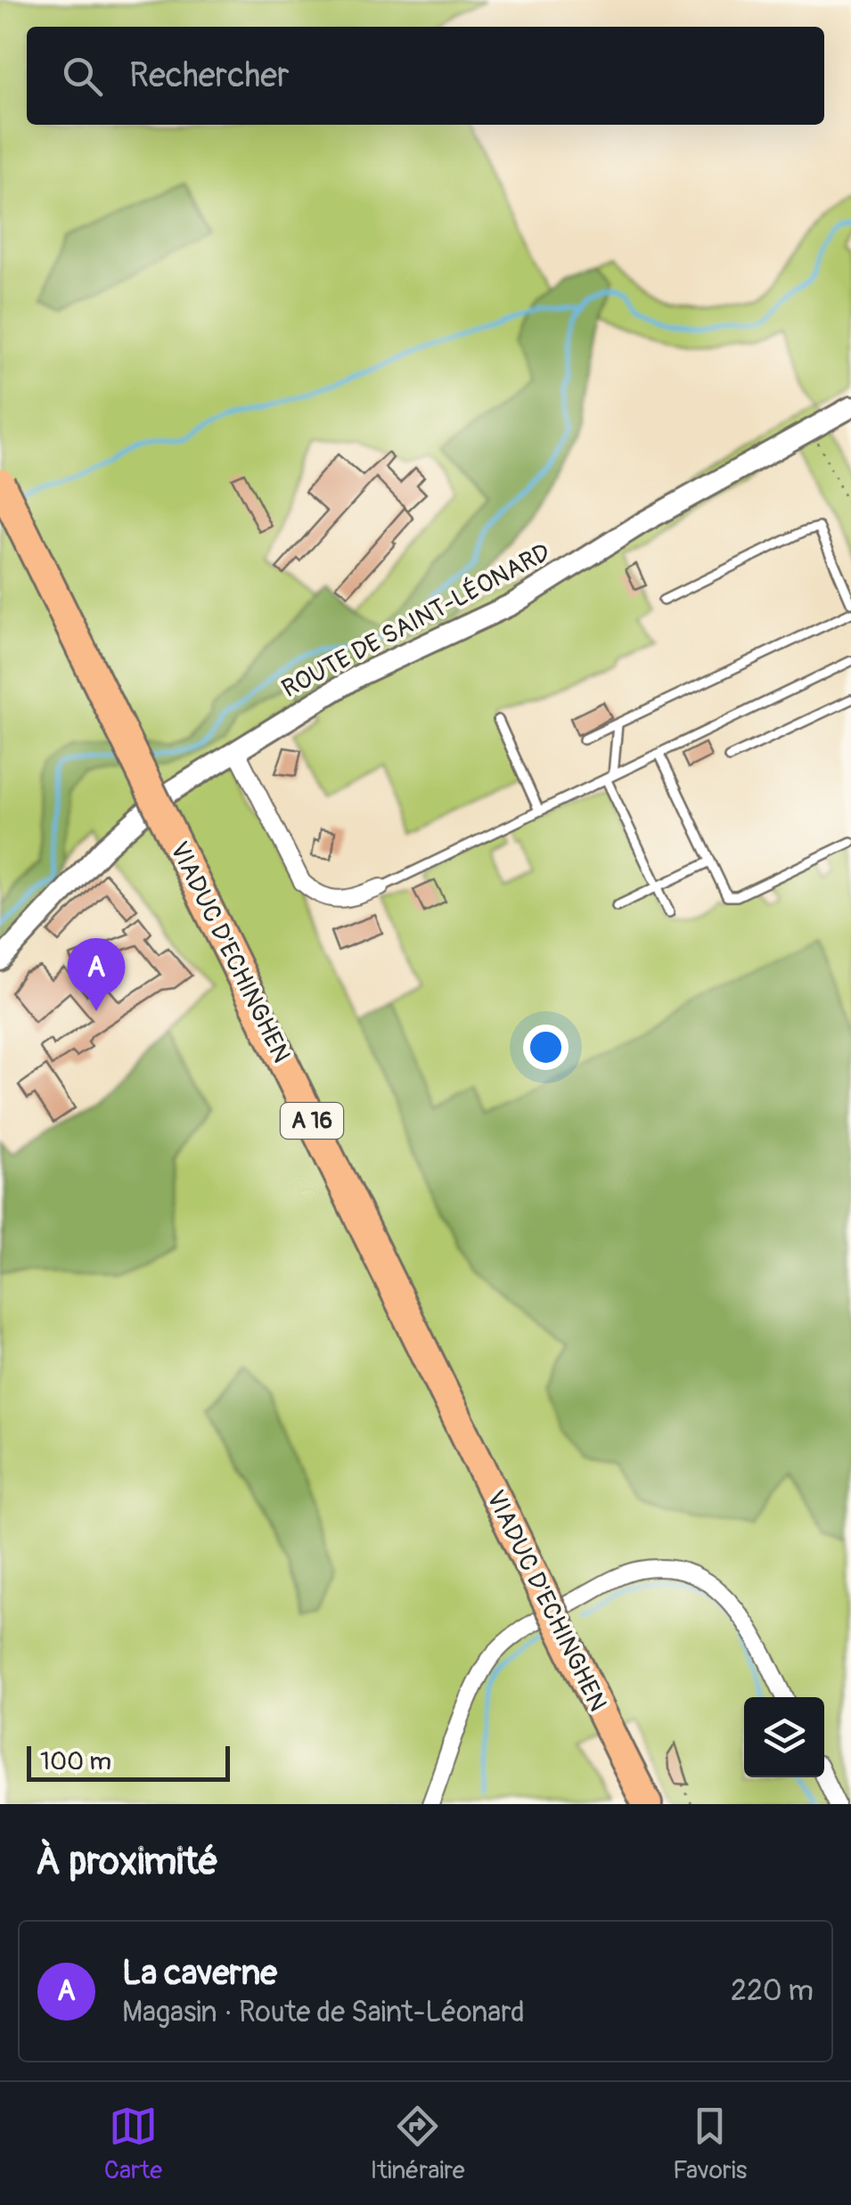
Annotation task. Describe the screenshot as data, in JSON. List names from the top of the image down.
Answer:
{
  "streets": {
    "highway": ["VIADUC D'ECHINGHEN", "A 16"],
    "street": ["ROUTE DE SAINT-LÉONARD"]
  },
  "crossings": [
    ["VIADUC D'ECHINGHEN", "A 16"]
  ],
  "scale_bar": "100 m",
  "page": {
    "search": "Rechercher",
    "pins": "A",
    "scale": "100 m",
    "heading": "À proximité",
    "list": [
      {
        "mark": "A",
        "name": "La caverne",
        "note": "Magasin · Route de Saint-Léonard",
        "value": "220 m"
      }
    ],
    "nav": ["Carte", "Itinéraire", "Favoris"]
  }
}
